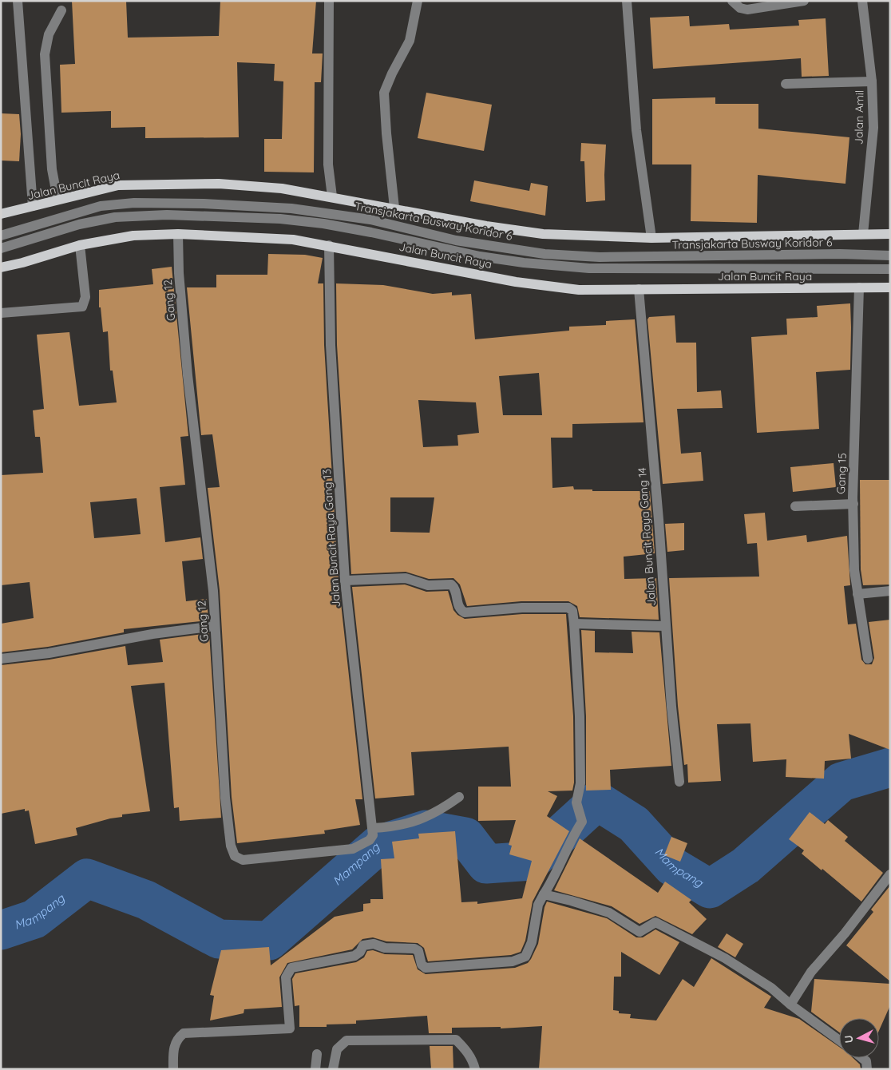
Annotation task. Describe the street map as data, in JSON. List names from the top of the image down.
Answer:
{
  "streets": {
    "main road": ["Jalan Buncit Raya"],
    "street": [
      "Jalan Amil",
      "Transjakarta Busway Koridor 6",
      "Gang 12",
      "Gang 15",
      "Jalan Buncit Raya Gang 14",
      "Jalan Buncit Raya Gang 13"
    ]
  },
  "crossings": [
    ["Jalan Amil", "Jalan Buncit Raya"],
    ["Jalan Buncit Raya", "Gang 12"],
    ["Jalan Buncit Raya", "Gang 15"],
    ["Jalan Buncit Raya", "Jalan Buncit Raya Gang 14"],
    ["Jalan Buncit Raya", "Jalan Buncit Raya Gang 13"],
    ["Gang 12", "Jalan Buncit Raya Gang 13"]
  ],
  "water": ["Mampang"],
  "north": "left"
}
